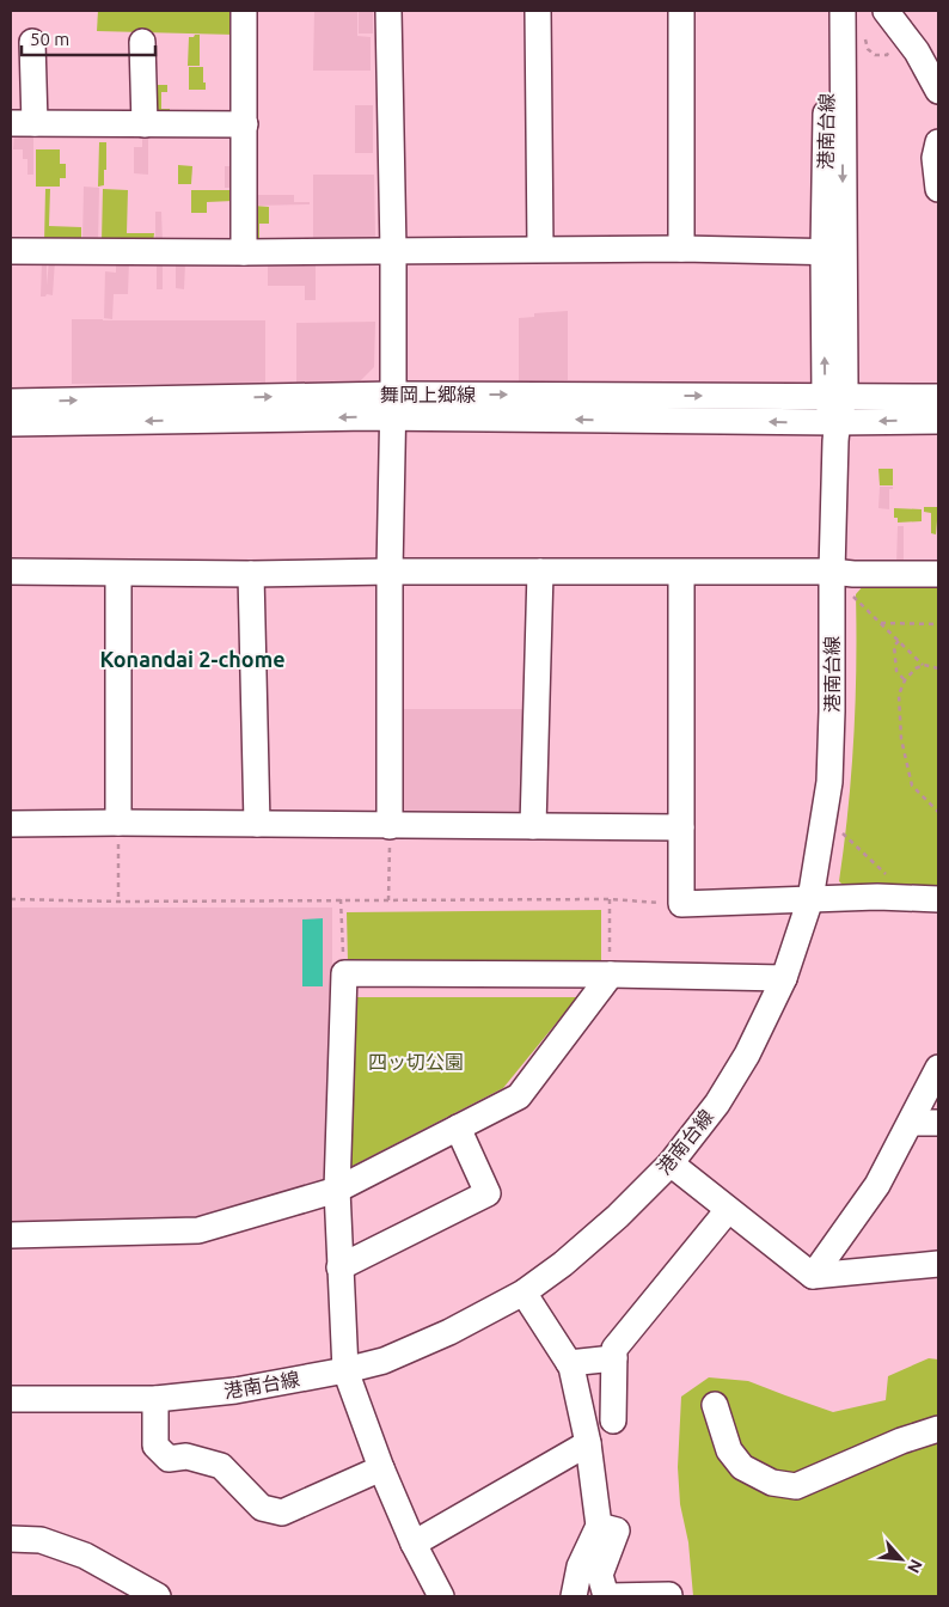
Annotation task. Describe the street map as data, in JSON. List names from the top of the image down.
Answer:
{
  "streets": {
    "street": ["港南台線", "舞岡上郷線"]
  },
  "crossings": [
    ["港南台線", "舞岡上郷線"]
  ],
  "districts": ["Konandai 2-chome"],
  "parks": ["四ッ切公園"],
  "scale_bar": "50 m",
  "north": "bottom right"
}
